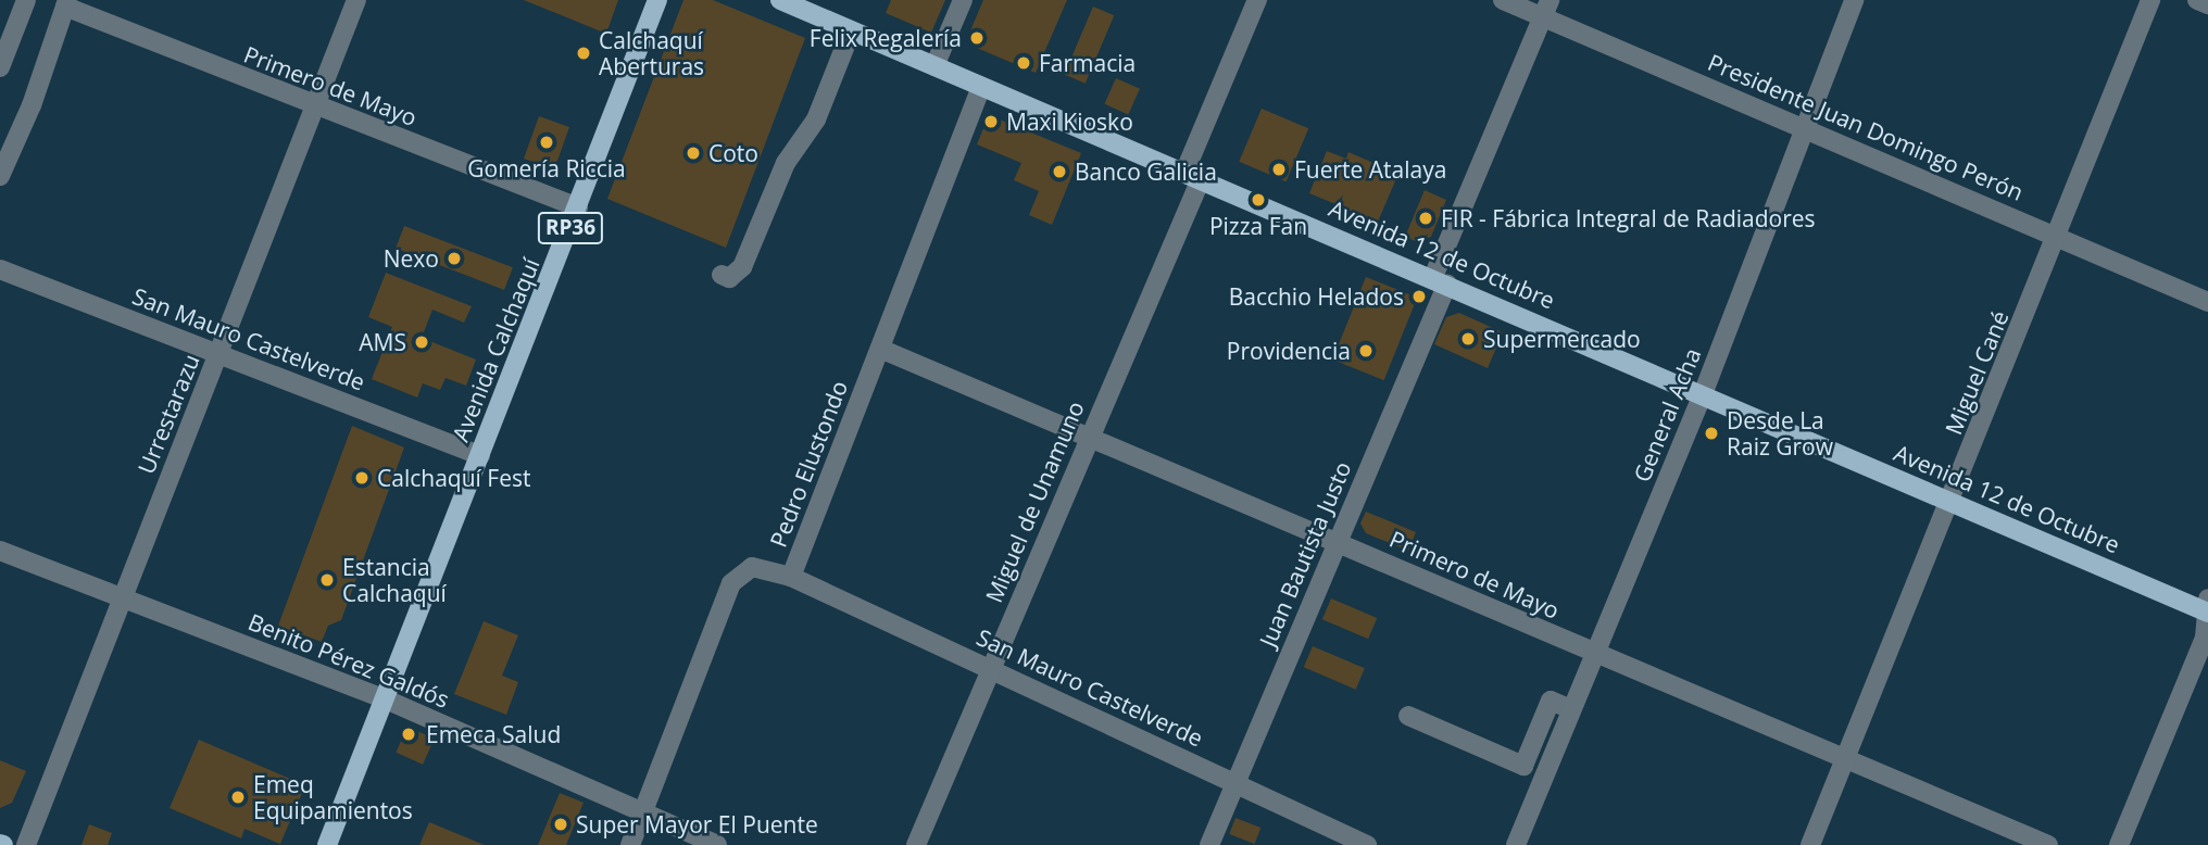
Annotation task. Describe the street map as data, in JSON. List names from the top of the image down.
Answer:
{
  "streets": {
    "main road": ["RP36", "Avenida 12 de Octubre", "Avenida Calchaquí"],
    "street": [
      "Primero de Mayo",
      "Presidente Juan Domingo Perón",
      "San Mauro Castelverde",
      "Miguel Cané",
      "Urrestarazu",
      "General Acha",
      "Pedro Elustondo",
      "Miguel de Unamuno",
      "Juan Bautista Justo",
      "Benito Pérez Galdós"
    ]
  },
  "crossings": [
    ["Primero de Mayo", "Avenida Calchaquí"],
    ["Primero de Mayo", "Miguel Cané"],
    ["Primero de Mayo", "Urrestarazu"],
    ["Primero de Mayo", "General Acha"],
    ["Primero de Mayo", "Pedro Elustondo"],
    ["Primero de Mayo", "Miguel de Unamuno"],
    ["Primero de Mayo", "Juan Bautista Justo"],
    ["Presidente Juan Domingo Perón", "Miguel Cané"],
    ["Presidente Juan Domingo Perón", "General Acha"],
    ["Presidente Juan Domingo Perón", "Juan Bautista Justo"],
    ["Avenida 12 de Octubre", "Miguel Cané"],
    ["Avenida 12 de Octubre", "General Acha"],
    ["Avenida 12 de Octubre", "Pedro Elustondo"],
    ["Avenida 12 de Octubre", "Miguel de Unamuno"],
    ["Avenida 12 de Octubre", "Juan Bautista Justo"],
    ["San Mauro Castelverde", "Avenida Calchaquí"],
    ["San Mauro Castelverde", "Urrestarazu"],
    ["San Mauro Castelverde", "Pedro Elustondo"],
    ["San Mauro Castelverde", "Miguel de Unamuno"],
    ["San Mauro Castelverde", "Juan Bautista Justo"],
    ["Avenida Calchaquí", "Benito Pérez Galdós"],
    ["Urrestarazu", "Benito Pérez Galdós"],
    ["Pedro Elustondo", "Benito Pérez Galdós"]
  ],
  "places": [
    "Felix Regalería",
    "Calchaquí Aberturas",
    "Farmacia",
    "Maxi Kiosko",
    "Gomería Riccia",
    "Coto",
    "Fuerte Atalaya",
    "Banco Galicia",
    "Pizza Fan",
    "FIR - Fábrica Integral de Radiadores",
    "Nexo",
    "Bacchio Helados",
    "Supermercado",
    "AMS",
    "Providencia",
    "Desde La Raiz Grow",
    "Calchaquí Fest",
    "Estancia Calchaquí",
    "Emeca Salud",
    "Emeq Equipamientos",
    "Super Mayor El Puente"
  ]
}
